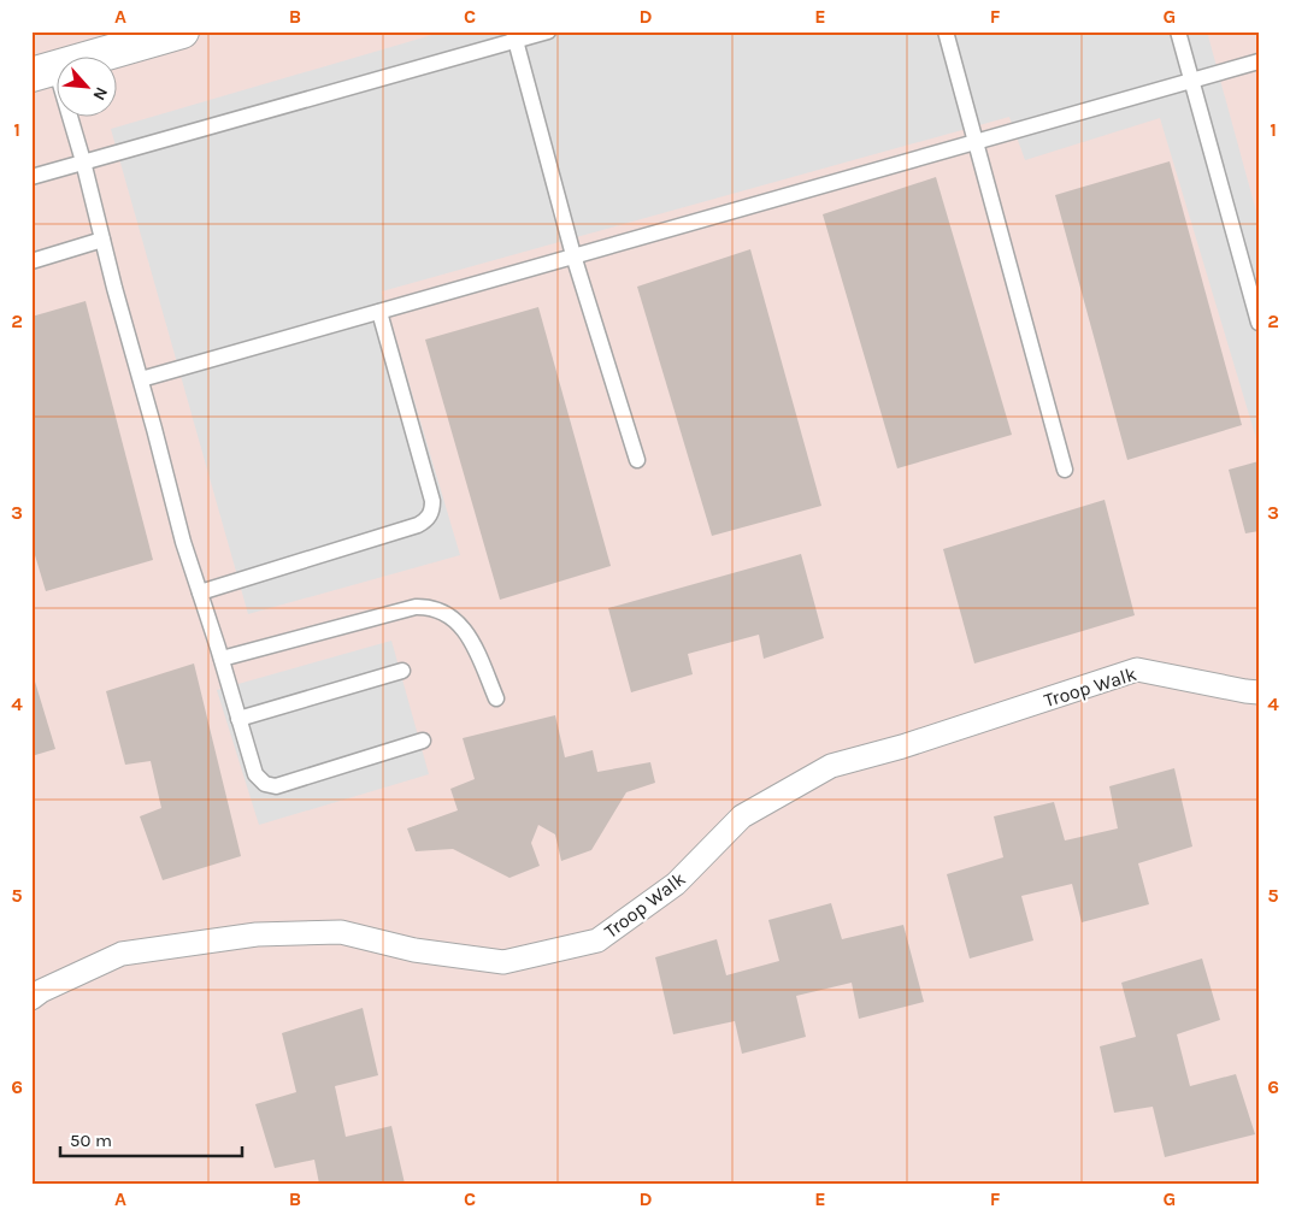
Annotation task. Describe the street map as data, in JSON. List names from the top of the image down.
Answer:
{
  "streets": {
    "street": ["Troop Walk"]
  },
  "scale_bar": "50 m",
  "north": "bottom right",
  "grid": {
    "columns": [
      "A",
      "B",
      "C",
      "D",
      "E",
      "F",
      "G"
    ],
    "rows": [
      "1",
      "2",
      "3",
      "4",
      "5",
      "6"
    ]
  }
}
